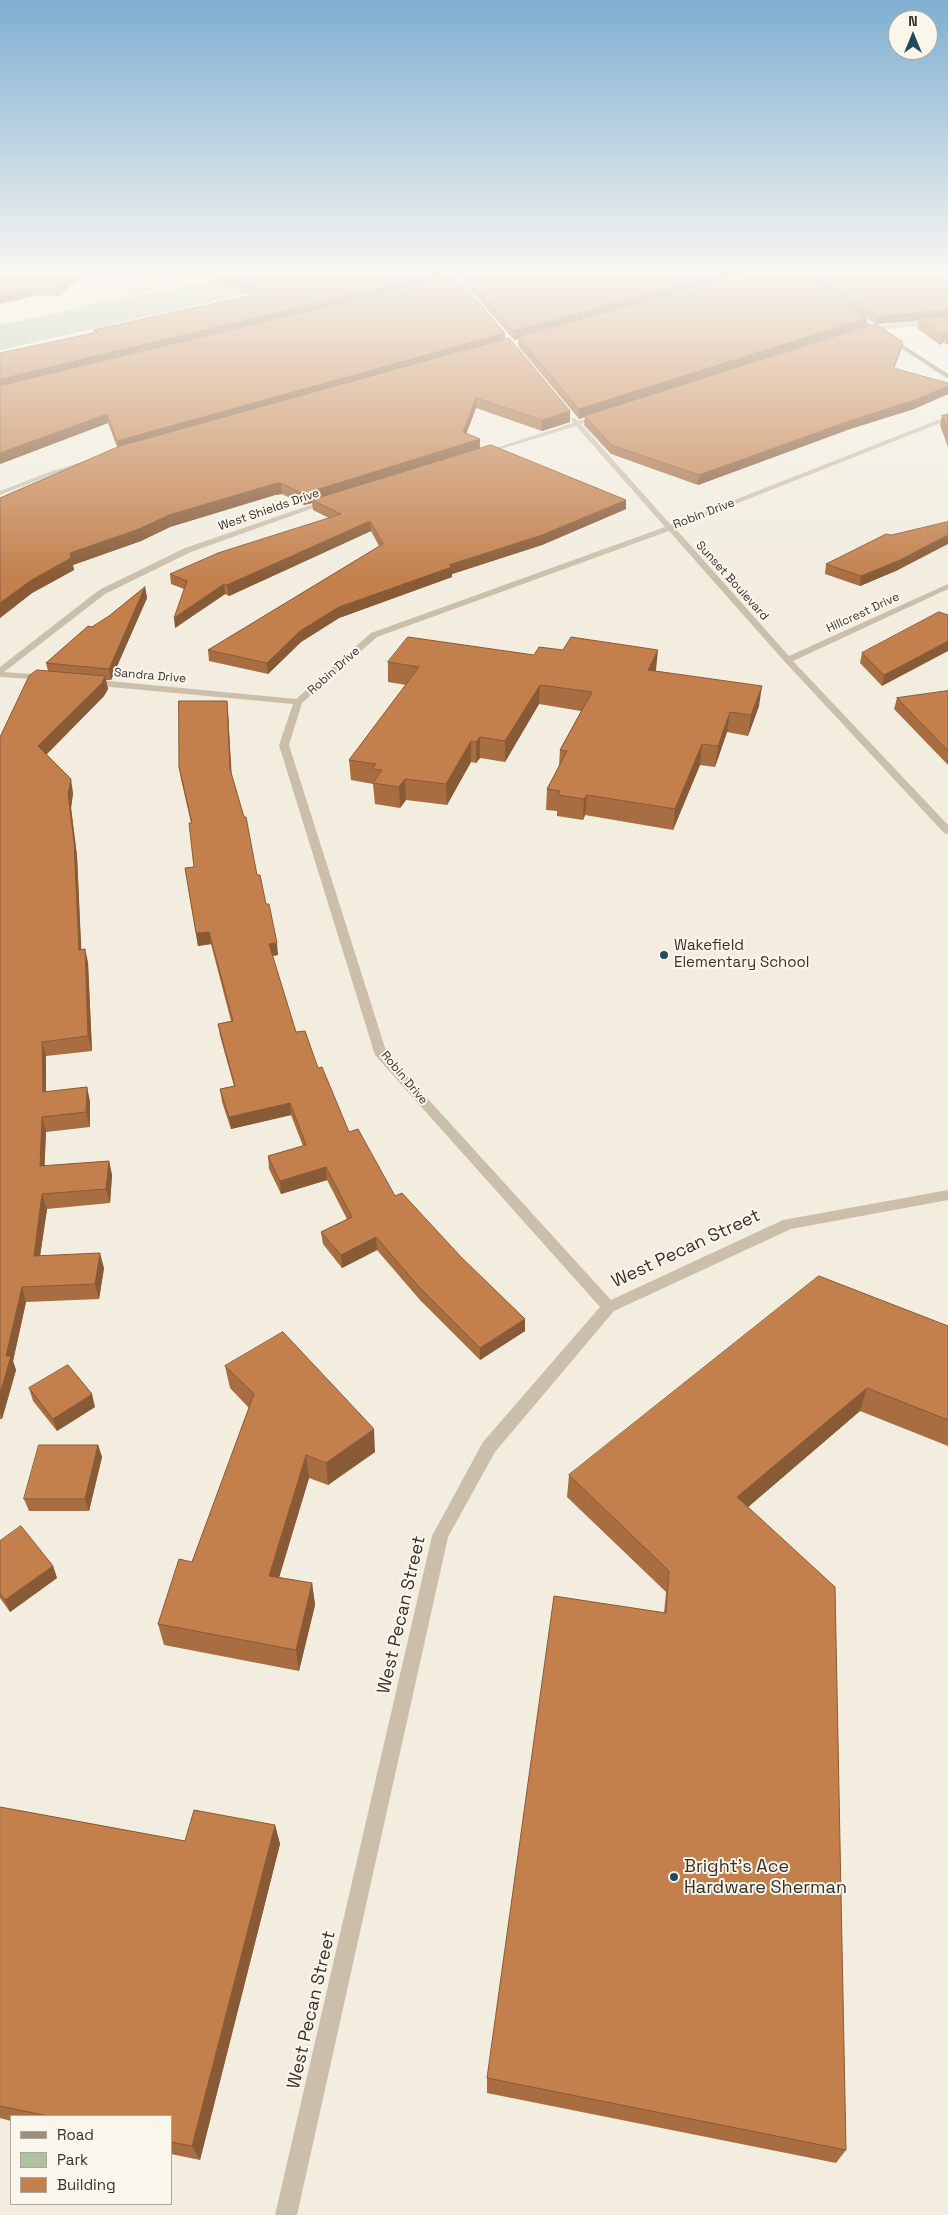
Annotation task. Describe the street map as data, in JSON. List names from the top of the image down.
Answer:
{
  "streets": {
    "street": [
      "West Shields Drive",
      "Robin Drive",
      "Sunset Boulevard",
      "Hillcrest Drive",
      "Sandra Drive",
      "West Pecan Street"
    ]
  },
  "crossings": [
    ["Robin Drive", "Sunset Boulevard"],
    ["Robin Drive", "Sandra Drive"],
    ["Robin Drive", "West Pecan Street"],
    ["Sunset Boulevard", "Hillcrest Drive"]
  ],
  "places": ["Wakefield Elementary School", "Bright's Ace Hardware Sherman"],
  "legend": ["Road", "Park", "Building"],
  "north": "top"
}
